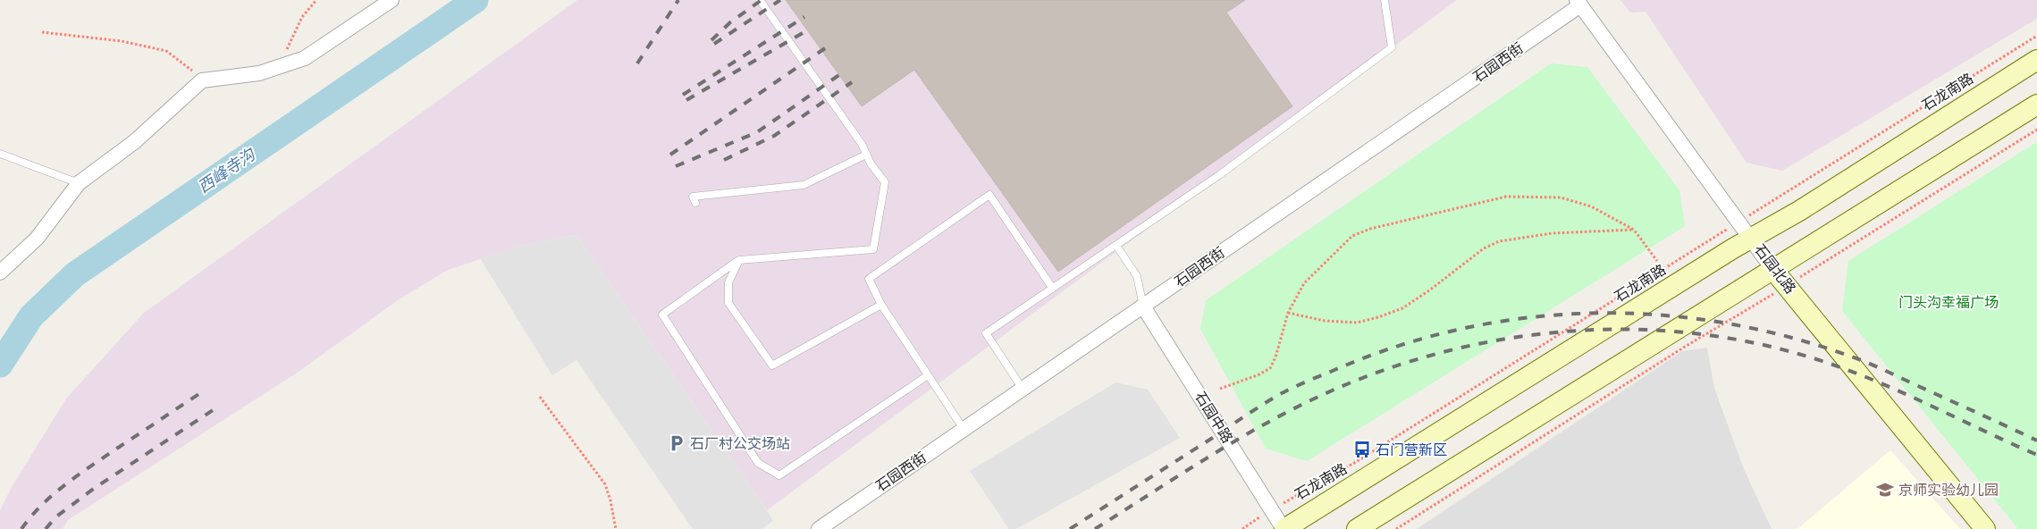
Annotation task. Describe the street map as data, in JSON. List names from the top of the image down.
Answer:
{
  "streets": {
    "main road": ["石龙南路", "石园北路"],
    "street": ["石园西街", "石园中路"]
  },
  "crossings": [
    ["石园西街", "石园北路"],
    ["石园西街", "石园中路"],
    ["石龙南路", "石园北路"],
    ["石龙南路", "石园中路"]
  ],
  "water": ["西峰寺沟"],
  "parks": ["门头沟幸福广场"],
  "places": {
    "parking": ["石厂村公交场站"],
    "bus stop": ["石门营新区"],
    "school or university": ["京师实验幼儿园"]
  }
}
